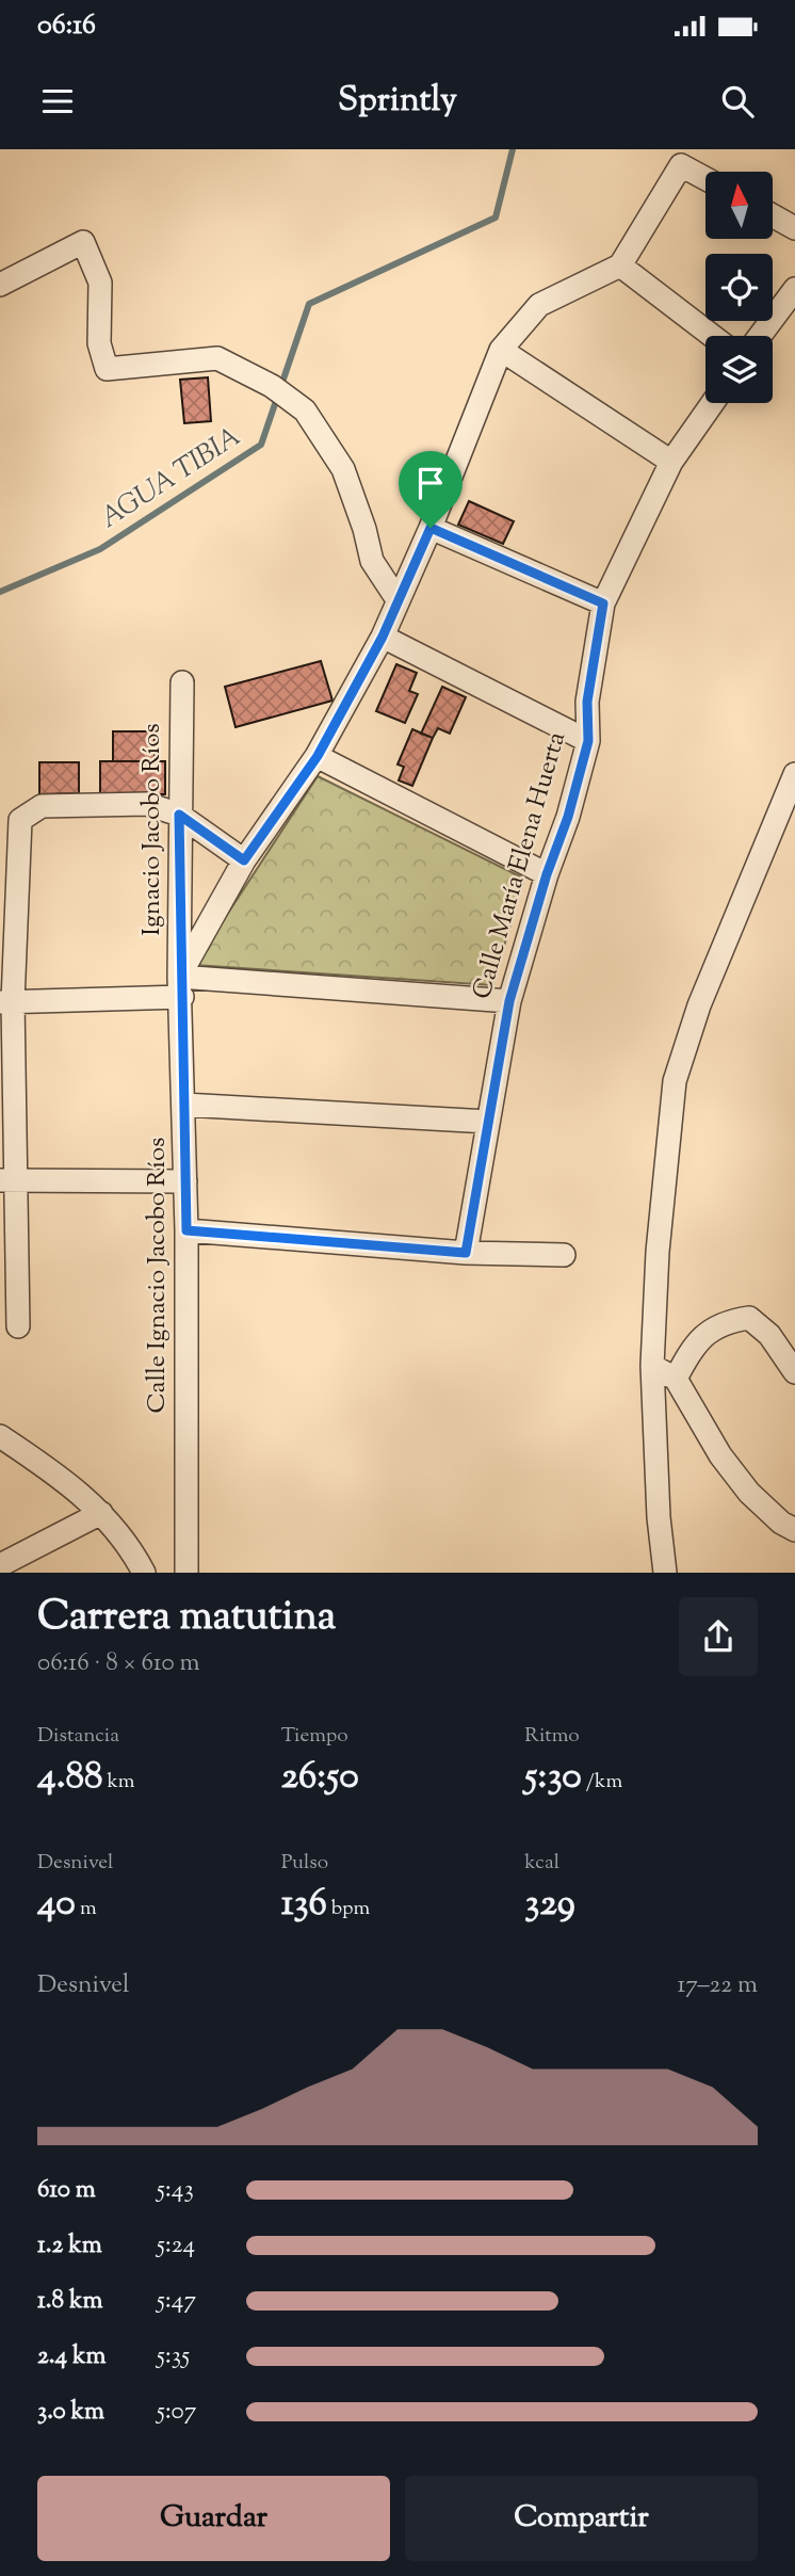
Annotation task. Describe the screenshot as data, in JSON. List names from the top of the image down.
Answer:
{
  "streets": {
    "street": ["Ignacio Jacobo Ríos", "Calle María Elena Huerta", "Calle Ignacio Jacobo Ríos"]
  },
  "crossings": [
    ["Ignacio Jacobo Ríos", "Calle Ignacio Jacobo Ríos"]
  ],
  "water": ["AGUA TIBIA"],
  "north": "top",
  "page": {
    "status": "06:16",
    "header": "Sprintly",
    "heading": ["Carrera matutina", "06:16 · 8 × 610 m"],
    "stats": [
      ["Distancia", "4.88 km"],
      ["Tiempo", "26:50"],
      ["Ritmo", "5:30 /km"],
      ["Desnivel", "40 m"],
      ["Pulso", "136 bpm"],
      ["kcal", "329"]
    ],
    "chart": ["Desnivel", "17–22 m"],
    "list": [
      {
        "name": "610 m",
        "note": "5:43"
      },
      {
        "name": "1.2 km",
        "note": "5:24"
      },
      {
        "name": "1.8 km",
        "note": "5:47"
      },
      {
        "name": "2.4 km",
        "note": "5:35"
      },
      {
        "name": "3.0 km",
        "note": "5:07"
      }
    ],
    "buttons": ["Guardar", "Compartir"]
  }
}
